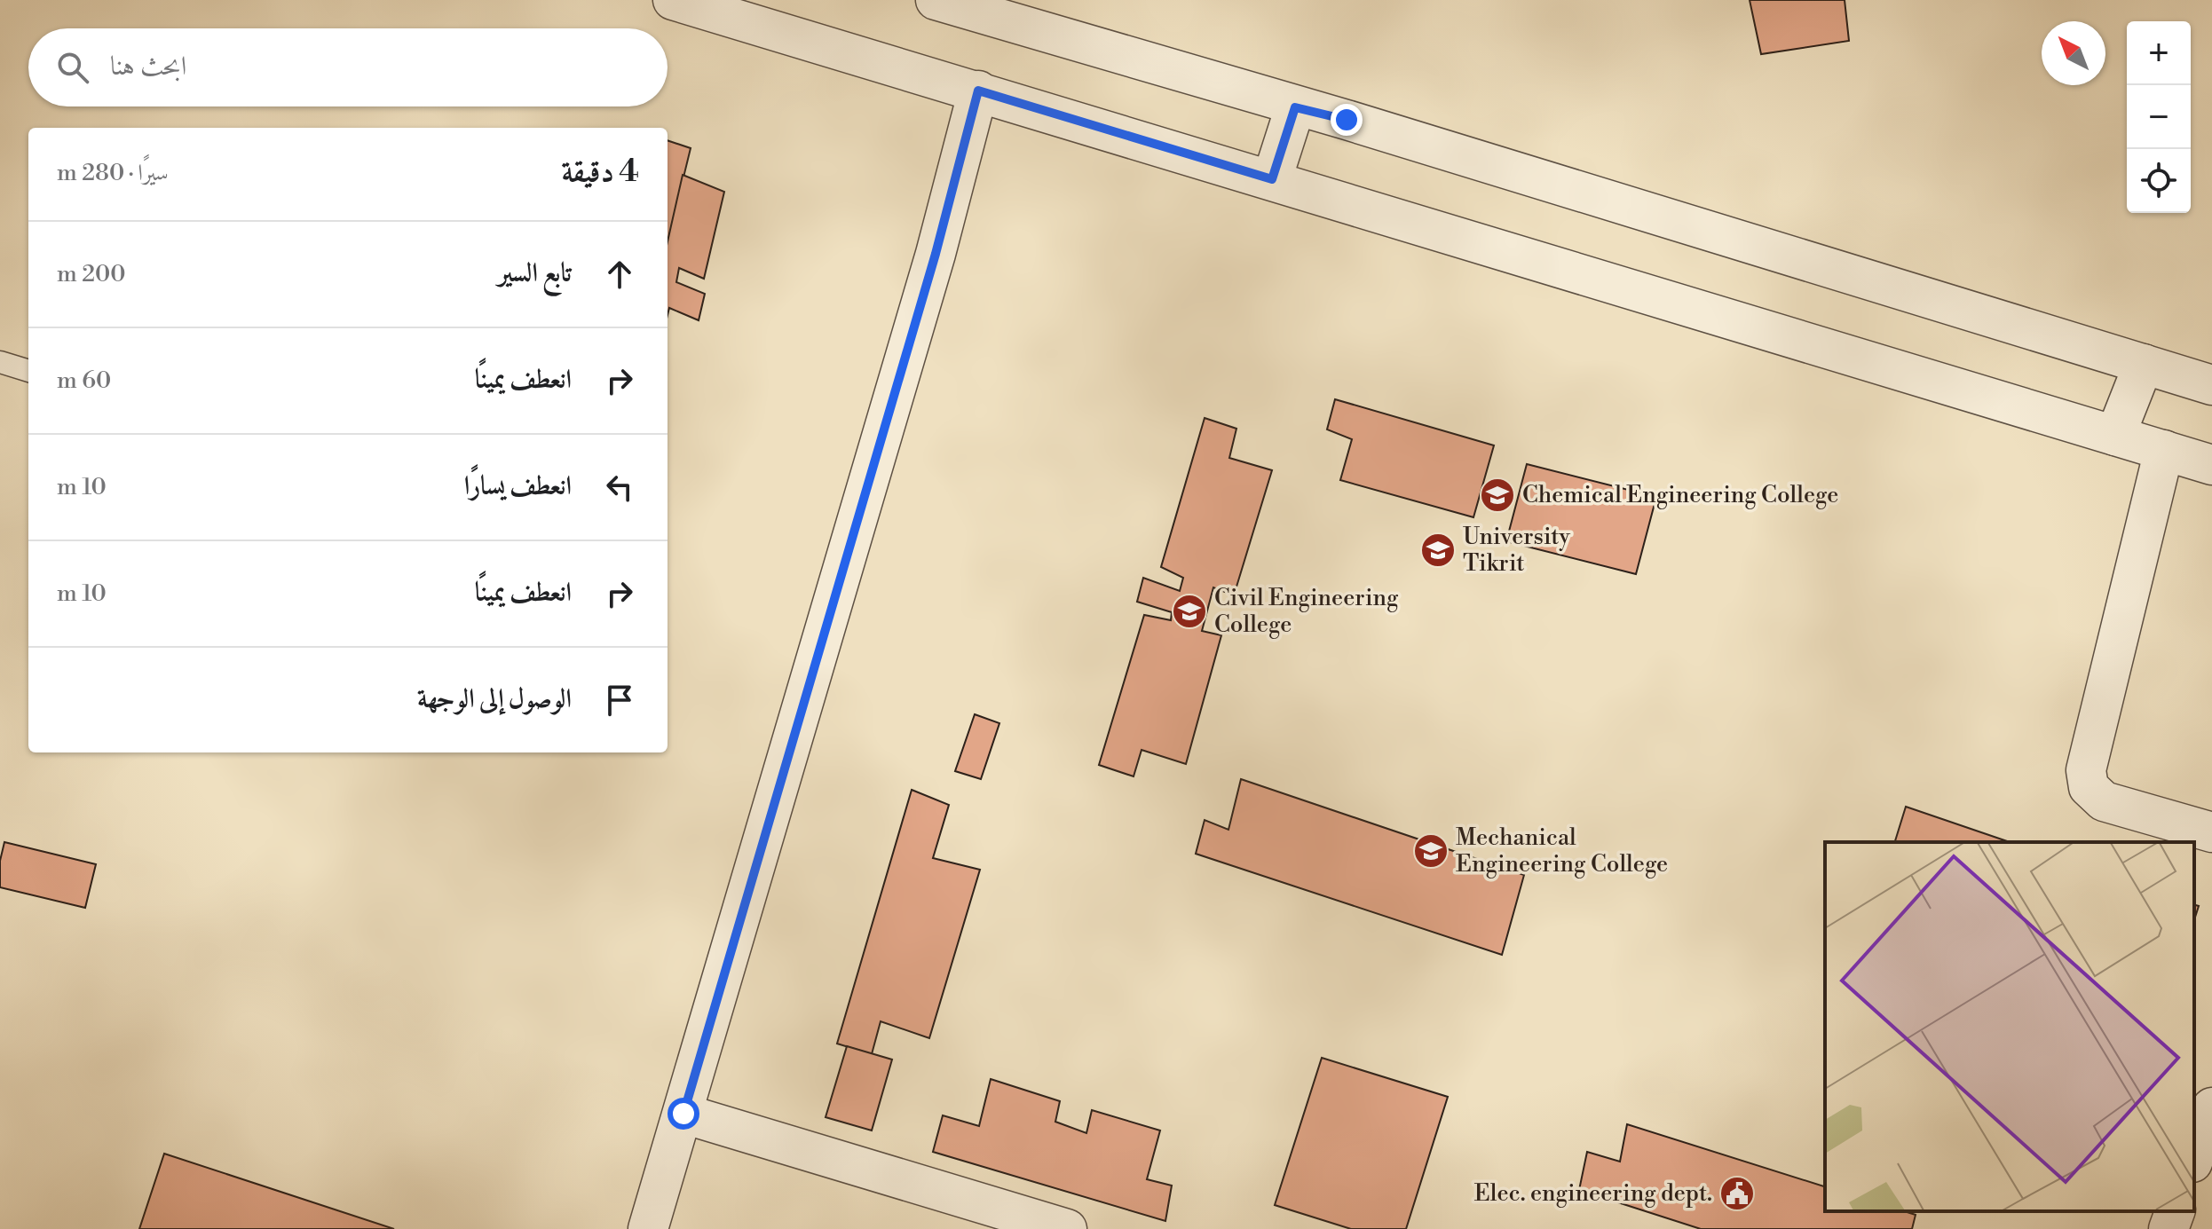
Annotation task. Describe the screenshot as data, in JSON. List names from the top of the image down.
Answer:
{
  "places": {
    "school or university": [
      "Chemical Engineering College",
      "University Tikrit",
      "Civil Engineering College",
      "Mechanical Engineering College"
    ],
    "public building": ["Elec. engineering dept."]
  },
  "north": "top left",
  "page": {
    "map_buttons": ["+", "−"],
    "search": "ابحث هنا",
    "heading": ["4 دقيقة", "سيرًا · 280 m"],
    "list": [
      ["تابع السير", "200 m"],
      ["انعطف يمينًا", "60 m"],
      ["انعطف يسارًا", "10 m"],
      ["انعطف يمينًا", "10 m"],
      "الوصول إلى الوجهة"
    ]
  }
}
